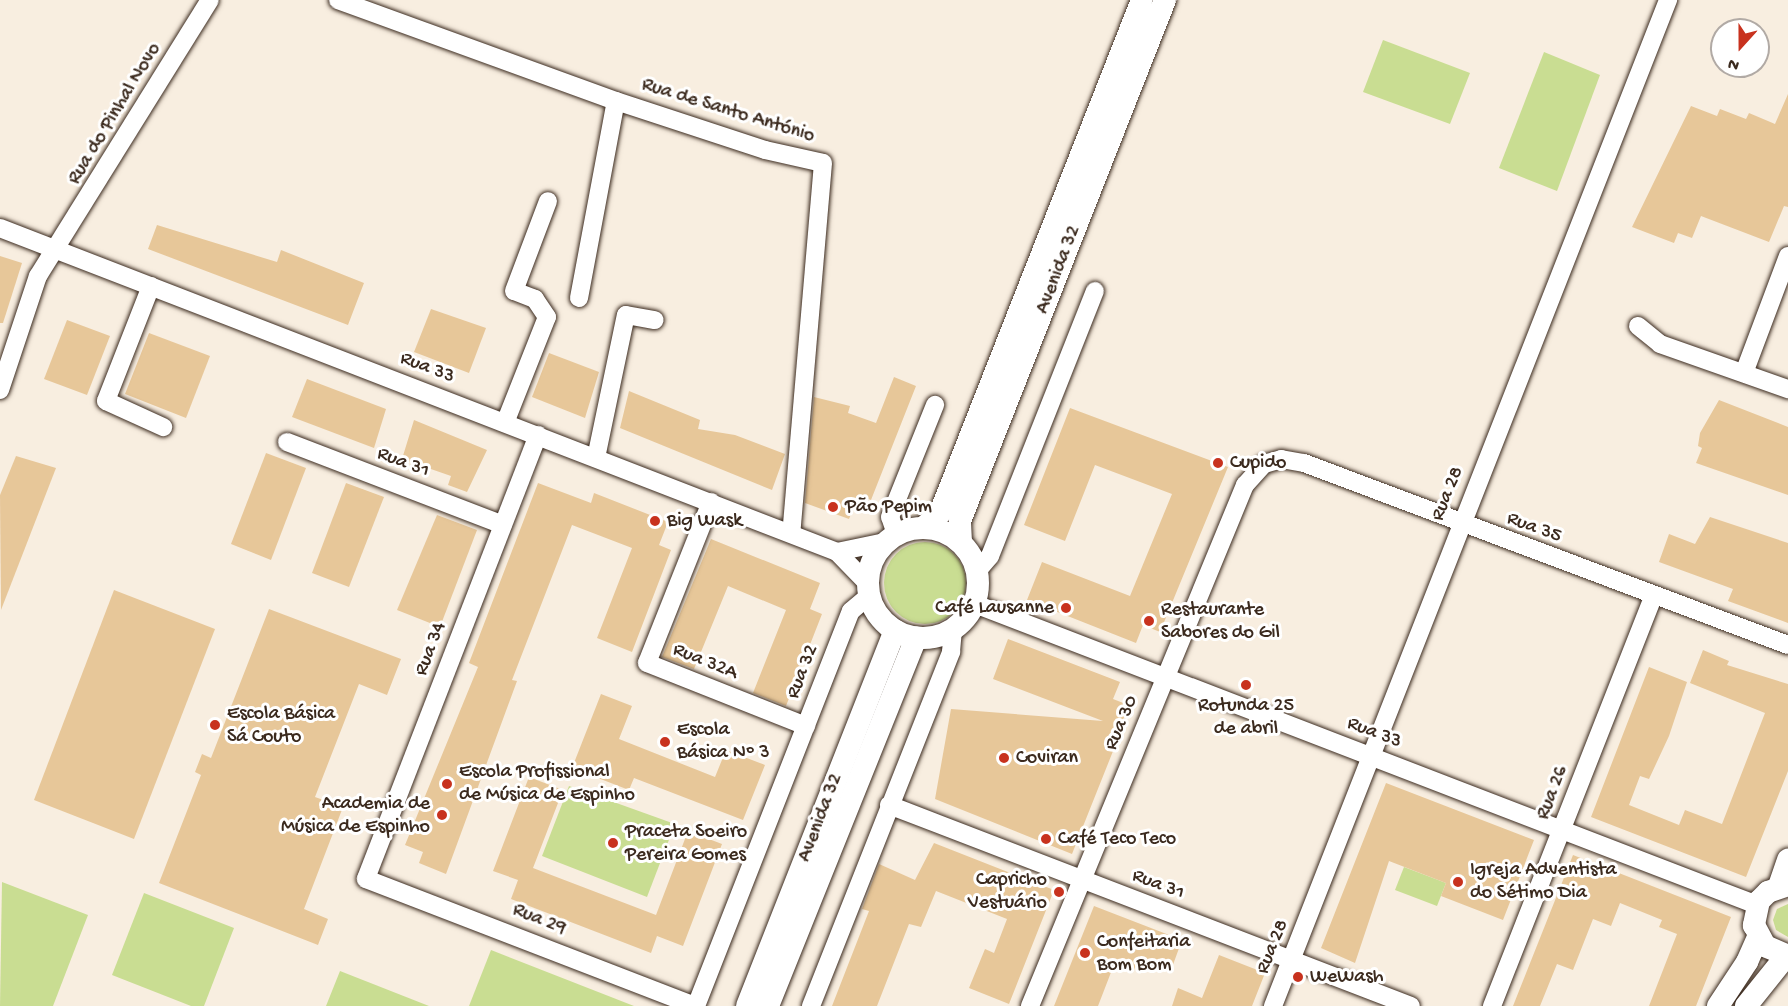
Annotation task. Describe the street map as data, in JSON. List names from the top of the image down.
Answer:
{
  "streets": {
    "main road": ["Avenida 32"],
    "street": [
      "Rua de Santo António",
      "Rua do Pinhal Novo",
      "Rua 33",
      "Rua 31",
      "Rua 28",
      "Rua 35",
      "Rua 34",
      "Rua 32A",
      "Rua 32",
      "Rua 30",
      "Rua 26",
      "Rua 29"
    ]
  },
  "crossings": [
    ["Rua de Santo António", "Rua 33"],
    ["Rua do Pinhal Novo", "Rua 33"],
    ["Avenida 32", "Rua 33"],
    ["Avenida 32", "Rua 32"],
    ["Rua 33", "Rua 28"],
    ["Rua 33", "Rua 34"],
    ["Rua 33", "Rua 32A"],
    ["Rua 33", "Rua 32"],
    ["Rua 33", "Rua 30"],
    ["Rua 33", "Rua 26"],
    ["Rua 31", "Rua 28"],
    ["Rua 31", "Rua 34"],
    ["Rua 31", "Rua 30"],
    ["Rua 28", "Rua 35"],
    ["Rua 35", "Rua 30"],
    ["Rua 35", "Rua 26"],
    ["Rua 34", "Rua 29"],
    ["Rua 32A", "Rua 32"],
    ["Rua 32", "Rua 29"]
  ],
  "places": [
    "Cupido",
    "Pão Pepim",
    "Big Wask",
    "Café Lausanne",
    "Restaurante Sabores do Gil",
    "Rotunda 25 de abril",
    "Escola Básica Sá Couto",
    "Escola Básica Nº 3",
    "Coviran",
    "Escola Profissional de Música de Espinho",
    "Academia de Música de Espinho",
    "Café Teco Teco",
    "Praceta Soeiro Pereira Gomes",
    "Igreja Adventista do Sétimo Dia",
    "Capricho Vestuário",
    "Confeitaria Bom Bom",
    "WeWash"
  ],
  "north": "bottom"
}
